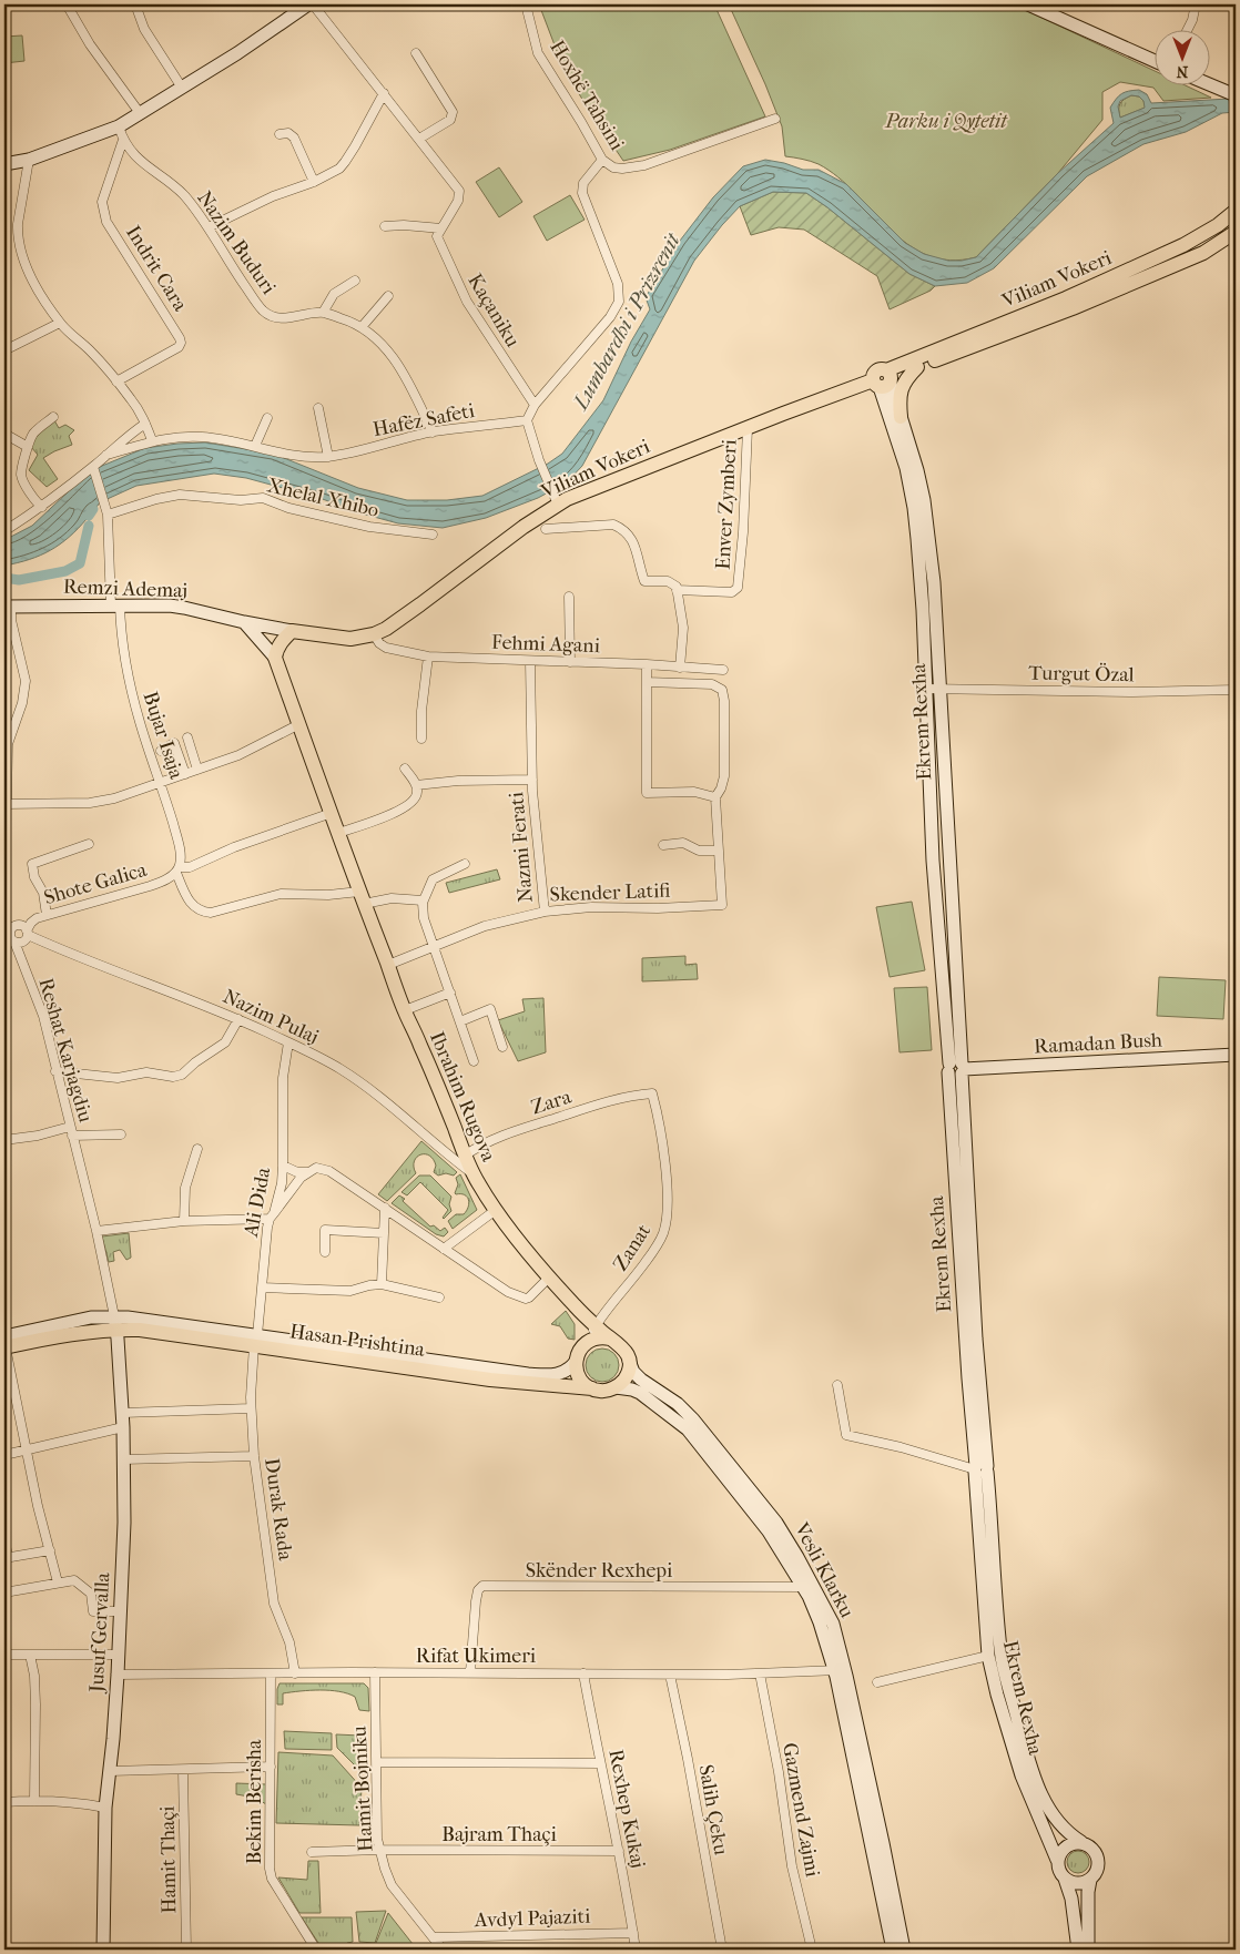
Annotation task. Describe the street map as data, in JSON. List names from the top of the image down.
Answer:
{
  "streets": {
    "main road": ["Viliam Vokeri", "Ibrahim Rugova", "Hasan Prishtina"],
    "street": [
      "Hoxhë Tahsini",
      "Nazim Buduri",
      "Indrit Cara",
      "Kaçaniku",
      "Hafëz Safeti",
      "Xhelal Xhibo",
      "Enver Zymberi",
      "Remzi Ademaj",
      "Fehmi Agani",
      "Turgut Özal",
      "Ekrem Rexha",
      "Bujar Isaja",
      "Nazmi Ferati",
      "Shote Galica",
      "Skender Latifi",
      "Nazim Pulaj",
      "Ramadan Bush",
      "Reshat Karjagdiu",
      "Zara",
      "Ali Dida",
      "Zanat",
      "Durak Rada",
      "Skënder Rexhepi",
      "Vesli Klarku",
      "Jusuf Gervalla",
      "Rifat Ukimeri",
      "Hamit Bojniku",
      "Bekim Berisha",
      "Rexhep Kukaj",
      "Salih Çeku",
      "Gazmend Zajmi",
      "Bajram Thaçi",
      "Hamit Thaçi",
      "Avdyl Pajaziti"
    ]
  },
  "crossings": [
    ["Nazim Buduri", "Indrit Cara"],
    ["Nazim Buduri", "Hafëz Safeti"],
    ["Viliam Vokeri", "Enver Zymberi"],
    ["Viliam Vokeri", "Remzi Ademaj"],
    ["Viliam Vokeri", "Fehmi Agani"],
    ["Viliam Vokeri", "Ekrem Rexha"],
    ["Viliam Vokeri", "Ibrahim Rugova"],
    ["Remzi Ademaj", "Bujar Isaja"],
    ["Remzi Ademaj", "Ibrahim Rugova"],
    ["Fehmi Agani", "Nazmi Ferati"],
    ["Turgut Özal", "Ekrem Rexha"],
    ["Ekrem Rexha", "Ramadan Bush"],
    ["Bujar Isaja", "Shote Galica"],
    ["Nazmi Ferati", "Skender Latifi"],
    ["Shote Galica", "Nazim Pulaj"],
    ["Shote Galica", "Reshat Karjagdiu"],
    ["Shote Galica", "Ibrahim Rugova"],
    ["Skender Latifi", "Ibrahim Rugova"],
    ["Nazim Pulaj", "Reshat Karjagdiu"],
    ["Nazim Pulaj", "Ibrahim Rugova"],
    ["Nazim Pulaj", "Ali Dida"],
    ["Reshat Karjagdiu", "Hasan Prishtina"],
    ["Reshat Karjagdiu", "Jusuf Gervalla"],
    ["Ibrahim Rugova", "Zara"],
    ["Ibrahim Rugova", "Zanat"],
    ["Ibrahim Rugova", "Hasan Prishtina"],
    ["Ibrahim Rugova", "Vesli Klarku"],
    ["Zara", "Zanat"],
    ["Ali Dida", "Hasan Prishtina"],
    ["Ali Dida", "Durak Rada"],
    ["Zanat", "Hasan Prishtina"],
    ["Zanat", "Vesli Klarku"],
    ["Hasan Prishtina", "Durak Rada"],
    ["Hasan Prishtina", "Vesli Klarku"],
    ["Hasan Prishtina", "Jusuf Gervalla"],
    ["Durak Rada", "Rifat Ukimeri"],
    ["Skënder Rexhepi", "Vesli Klarku"],
    ["Skënder Rexhepi", "Rifat Ukimeri"],
    ["Vesli Klarku", "Rifat Ukimeri"],
    ["Jusuf Gervalla", "Rifat Ukimeri"],
    ["Rifat Ukimeri", "Hamit Bojniku"],
    ["Rifat Ukimeri", "Bekim Berisha"],
    ["Rifat Ukimeri", "Rexhep Kukaj"],
    ["Rifat Ukimeri", "Salih Çeku"],
    ["Rifat Ukimeri", "Gazmend Zajmi"],
    ["Hamit Bojniku", "Bajram Thaçi"],
    ["Hamit Bojniku", "Avdyl Pajaziti"],
    ["Rexhep Kukaj", "Bajram Thaçi"],
    ["Rexhep Kukaj", "Avdyl Pajaziti"]
  ],
  "water": ["Lumbardhi i Prizrenit"],
  "parks": ["Parku i Qytetit"],
  "north": "bottom"
}
